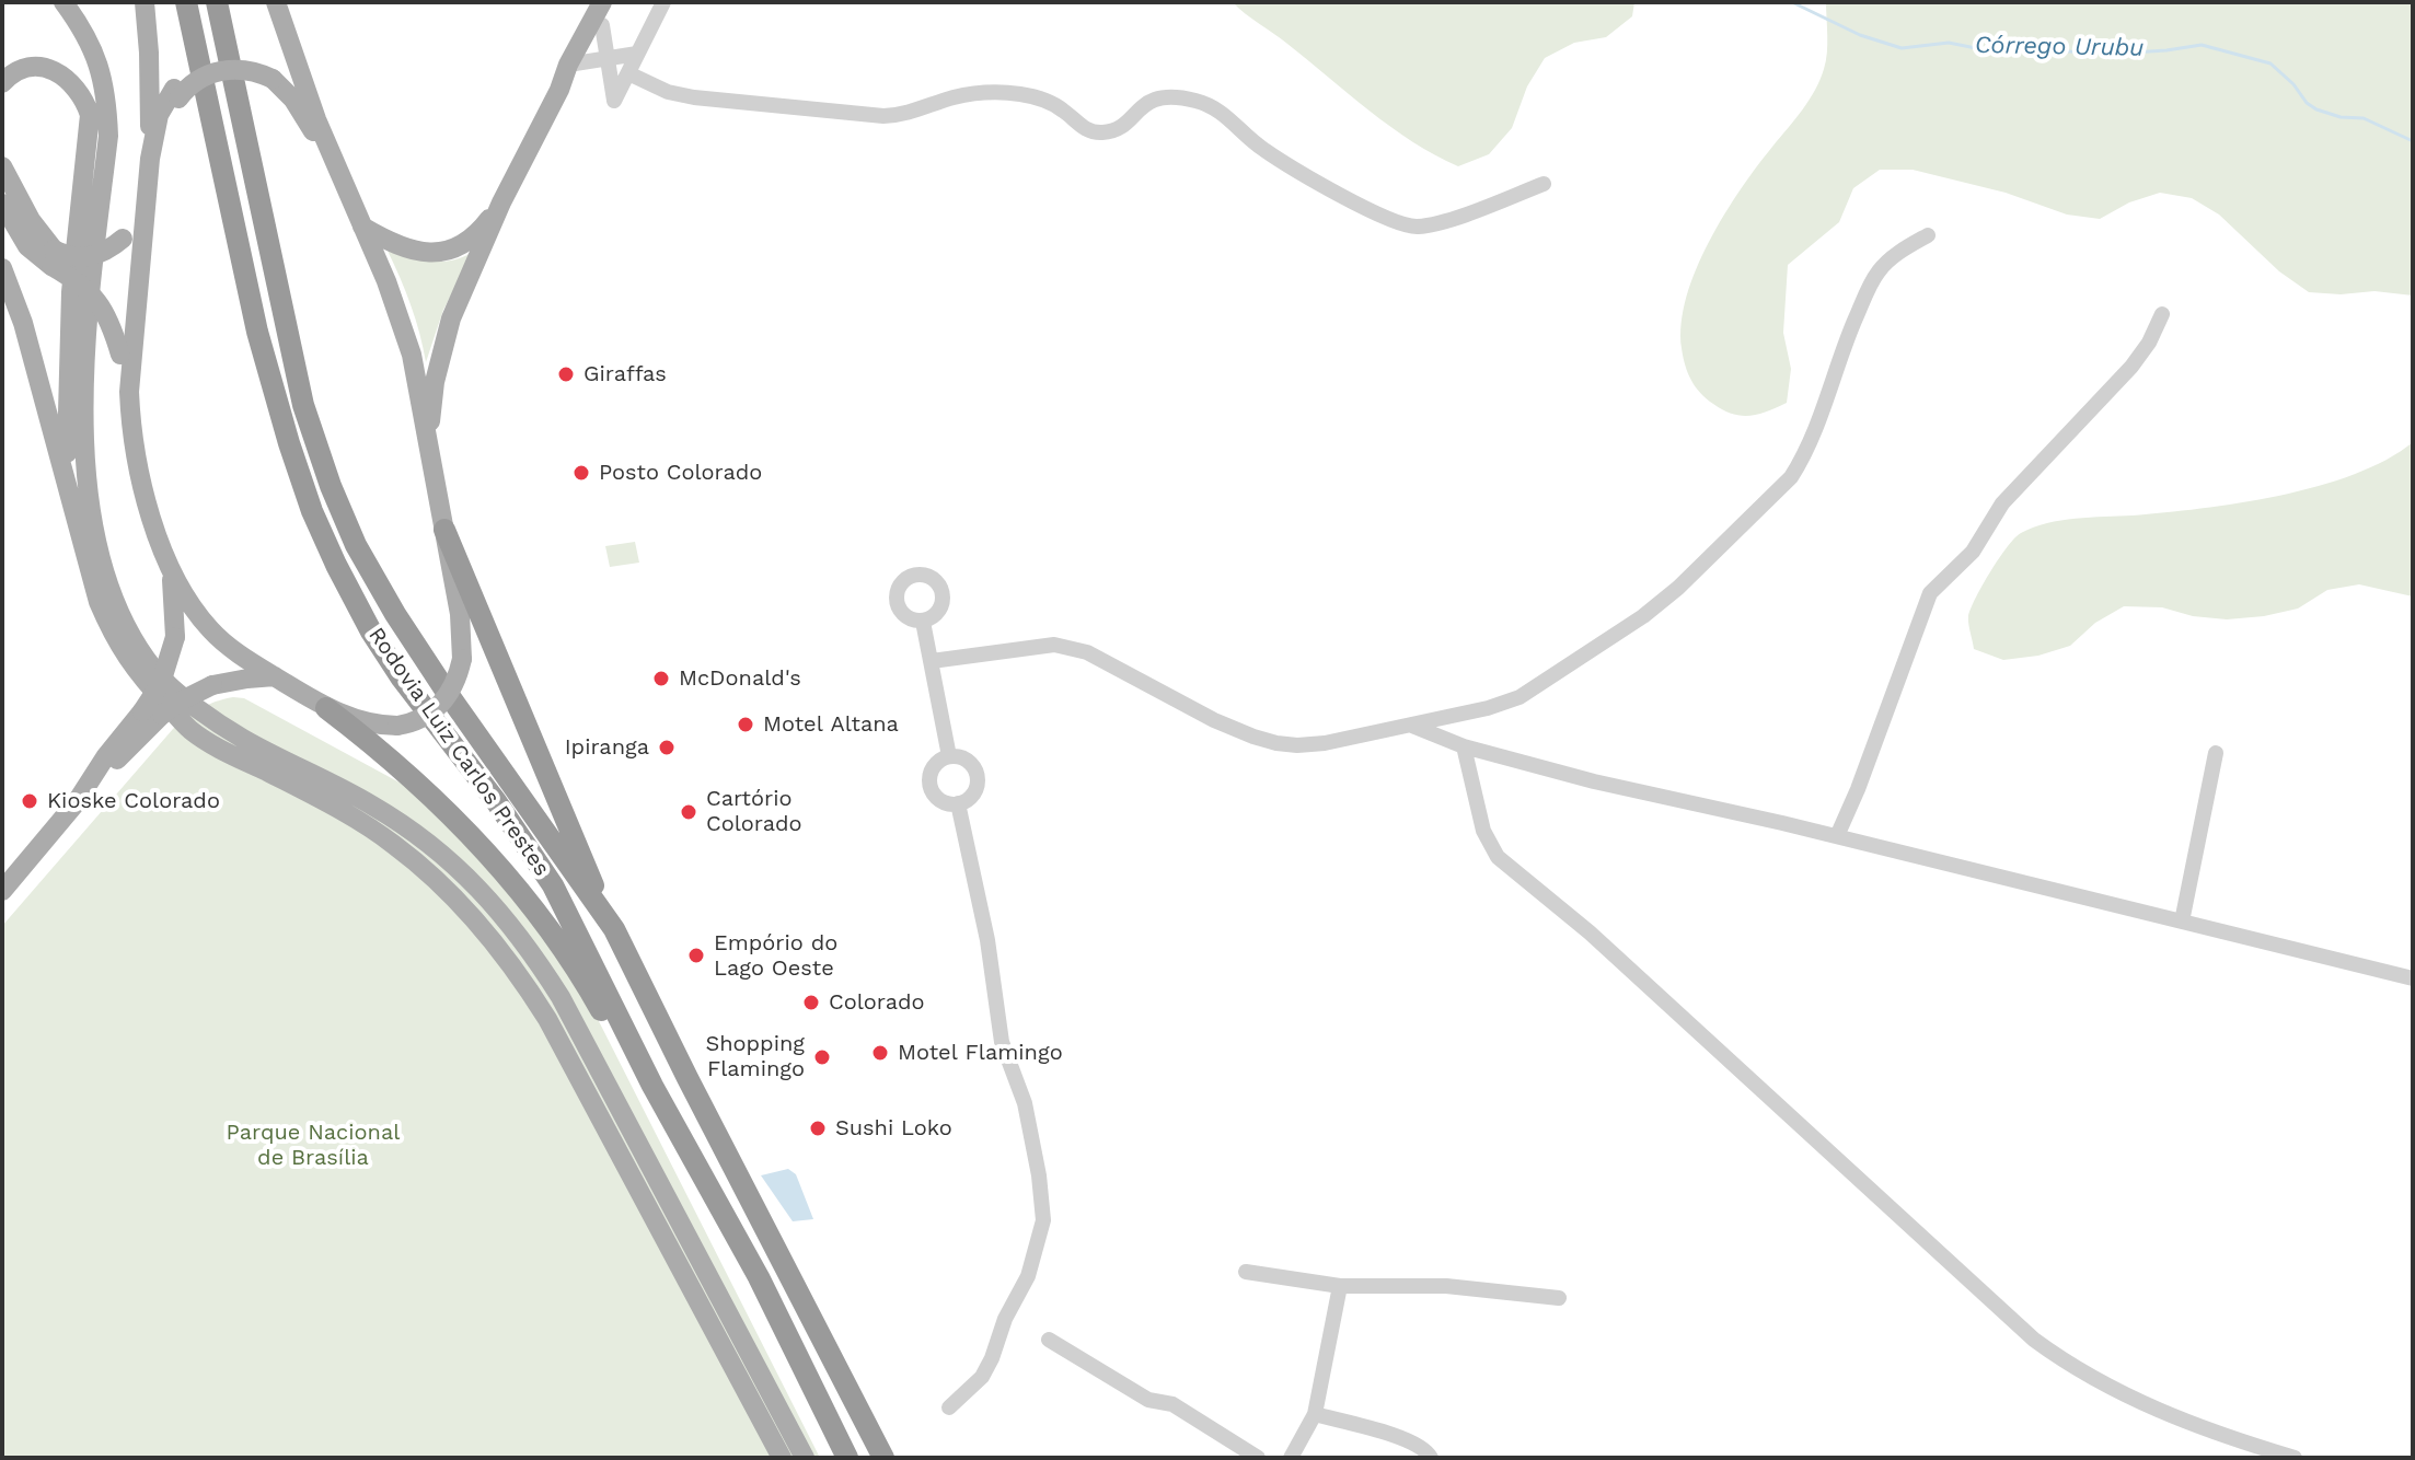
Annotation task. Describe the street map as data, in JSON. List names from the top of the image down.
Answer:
{
  "streets": {
    "highway": ["Rodovia Luiz Carlos Prestes"]
  },
  "water": ["Córrego Urubu"],
  "parks": ["Parque Nacional de Brasília"],
  "places": [
    "Giraffas",
    "Posto Colorado",
    "McDonald's",
    "Motel Altana",
    "Ipiranga",
    "Kioske Colorado",
    "Cartório Colorado",
    "Empório do Lago Oeste",
    "Colorado",
    "Motel Flamingo",
    "Shopping Flamingo",
    "Sushi Loko"
  ]
}
